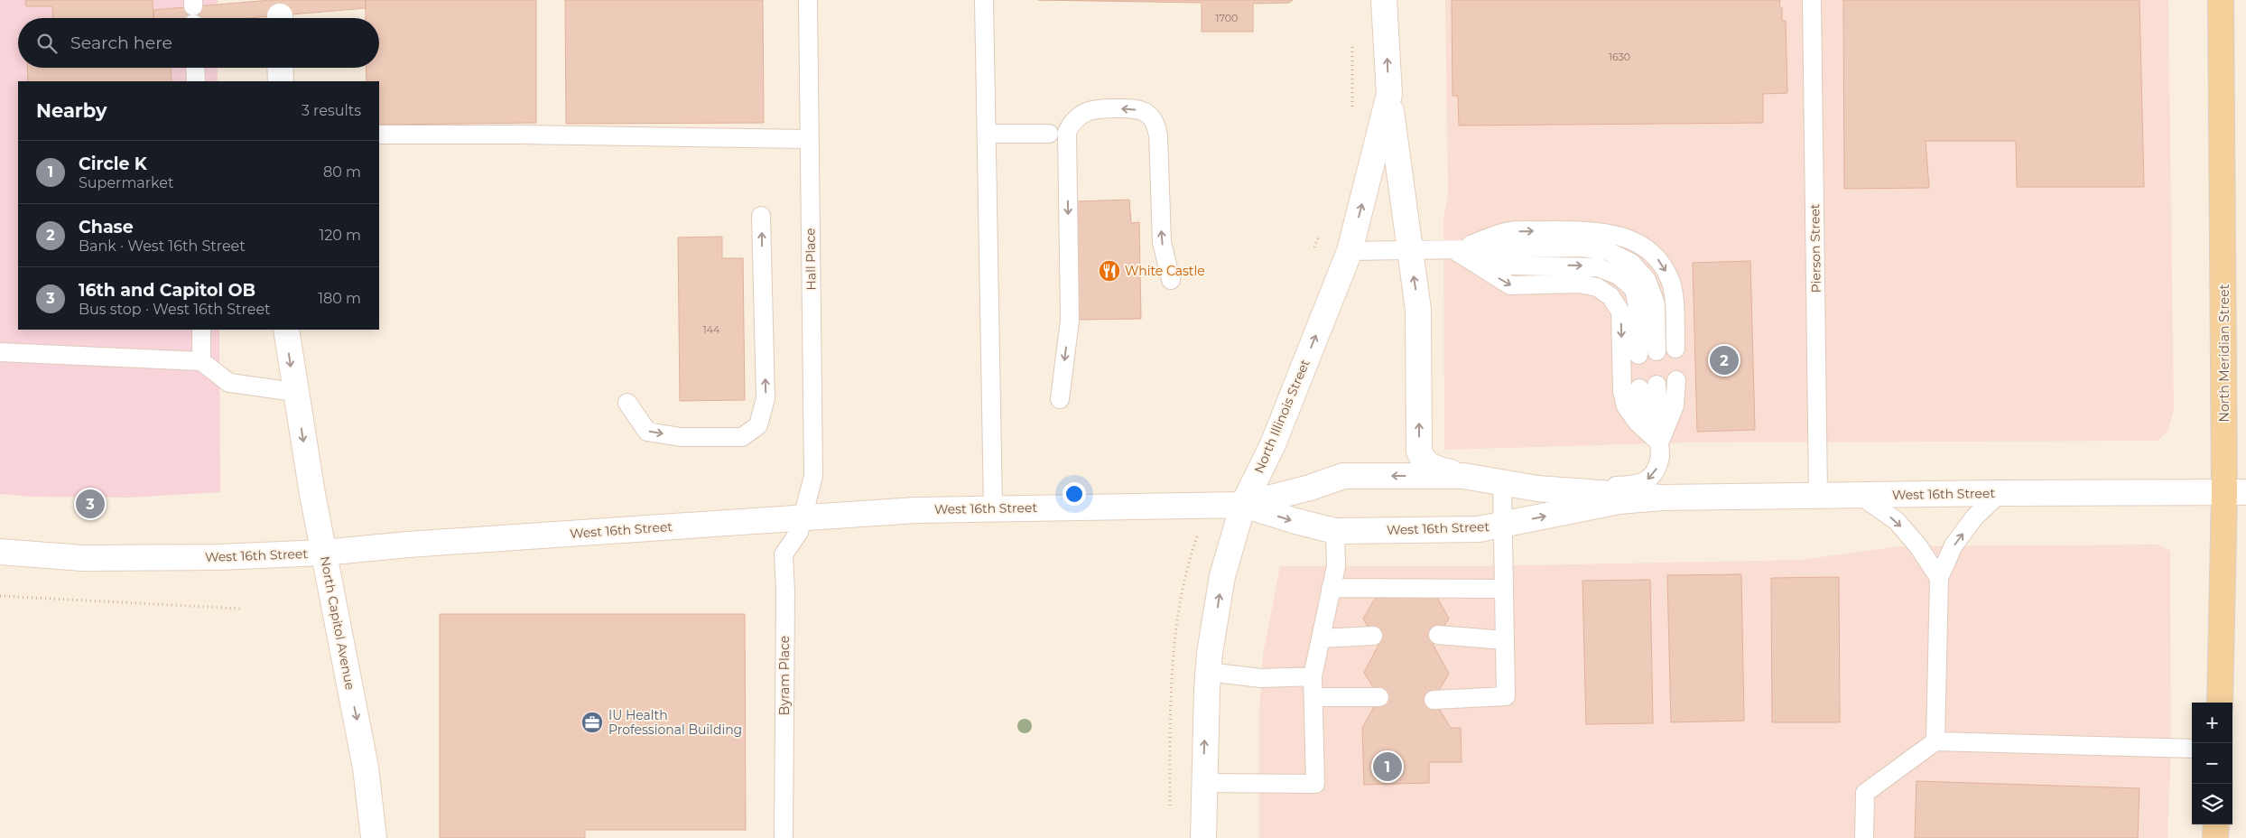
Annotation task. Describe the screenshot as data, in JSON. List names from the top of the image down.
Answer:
{
  "streets": {
    "main road": [
      "North Meridian Street",
      "North Illinois Street",
      "West 16th Street",
      "North Capitol Avenue"
    ],
    "lane": ["Pierson Street", "Hall Place", "Byram Place"]
  },
  "crossings": [
    ["Pierson Street", "West 16th Street"],
    ["Hall Place", "West 16th Street"],
    ["Hall Place", "Byram Place"],
    ["North Meridian Street", "West 16th Street"],
    ["North Illinois Street", "West 16th Street"],
    ["West 16th Street", "North Capitol Avenue"],
    ["West 16th Street", "Byram Place"]
  ],
  "one_way": ["North Illinois Street", "North Capitol Avenue"],
  "places": {
    "restaurant": ["White Castle"],
    "office": ["IU Health Professional Building"]
  },
  "house_numbers": ["1700", "1630", "144"],
  "page": {
    "search": "Search here",
    "heading": ["Nearby", "3 results"],
    "list": [
      {
        "mark": "1",
        "name": "Circle K",
        "note": "Supermarket",
        "value": "80 m"
      },
      {
        "mark": "2",
        "name": "Chase",
        "note": "Bank · West 16th Street",
        "value": "120 m"
      },
      {
        "mark": "3",
        "name": "16th and Capitol OB",
        "note": "Bus stop · West 16th Street",
        "value": "180 m"
      }
    ],
    "pins": ["2", "3", "1"],
    "map_buttons": ["+", "−"]
  }
}
